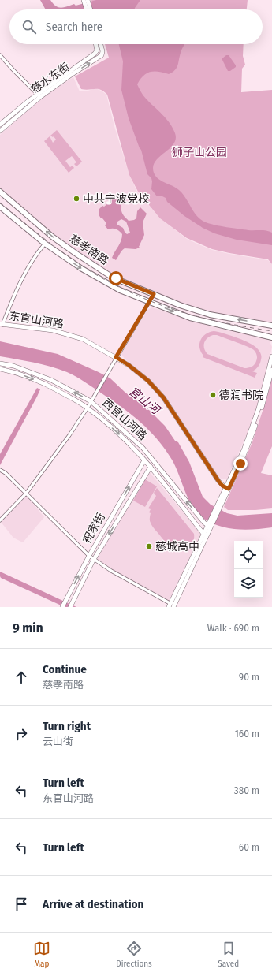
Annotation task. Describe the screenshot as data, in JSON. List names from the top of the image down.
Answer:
{
  "streets": {
    "main road": ["慈孝南路"],
    "street": [
      "慈水东街",
      "东官山河路",
      "西官山河路",
      "祝家街"
    ]
  },
  "crossings": [
    ["西官山河路", "祝家街"]
  ],
  "water": ["官山河"],
  "parks": ["狮子山公园"],
  "places": ["中共宁波党校", "德润书院", "慈城高中"],
  "page": {
    "search": "Search here",
    "heading": ["9 min", "Walk · 690 m"],
    "list": [
      ["Continue", "慈孝南路", "90 m"],
      ["Turn right", "云山街", "160 m"],
      ["Turn left", "东官山河路", "380 m"],
      ["Turn left", "60 m"],
      "Arrive at destination"
    ],
    "nav": ["Map", "Directions", "Saved"]
  }
}
